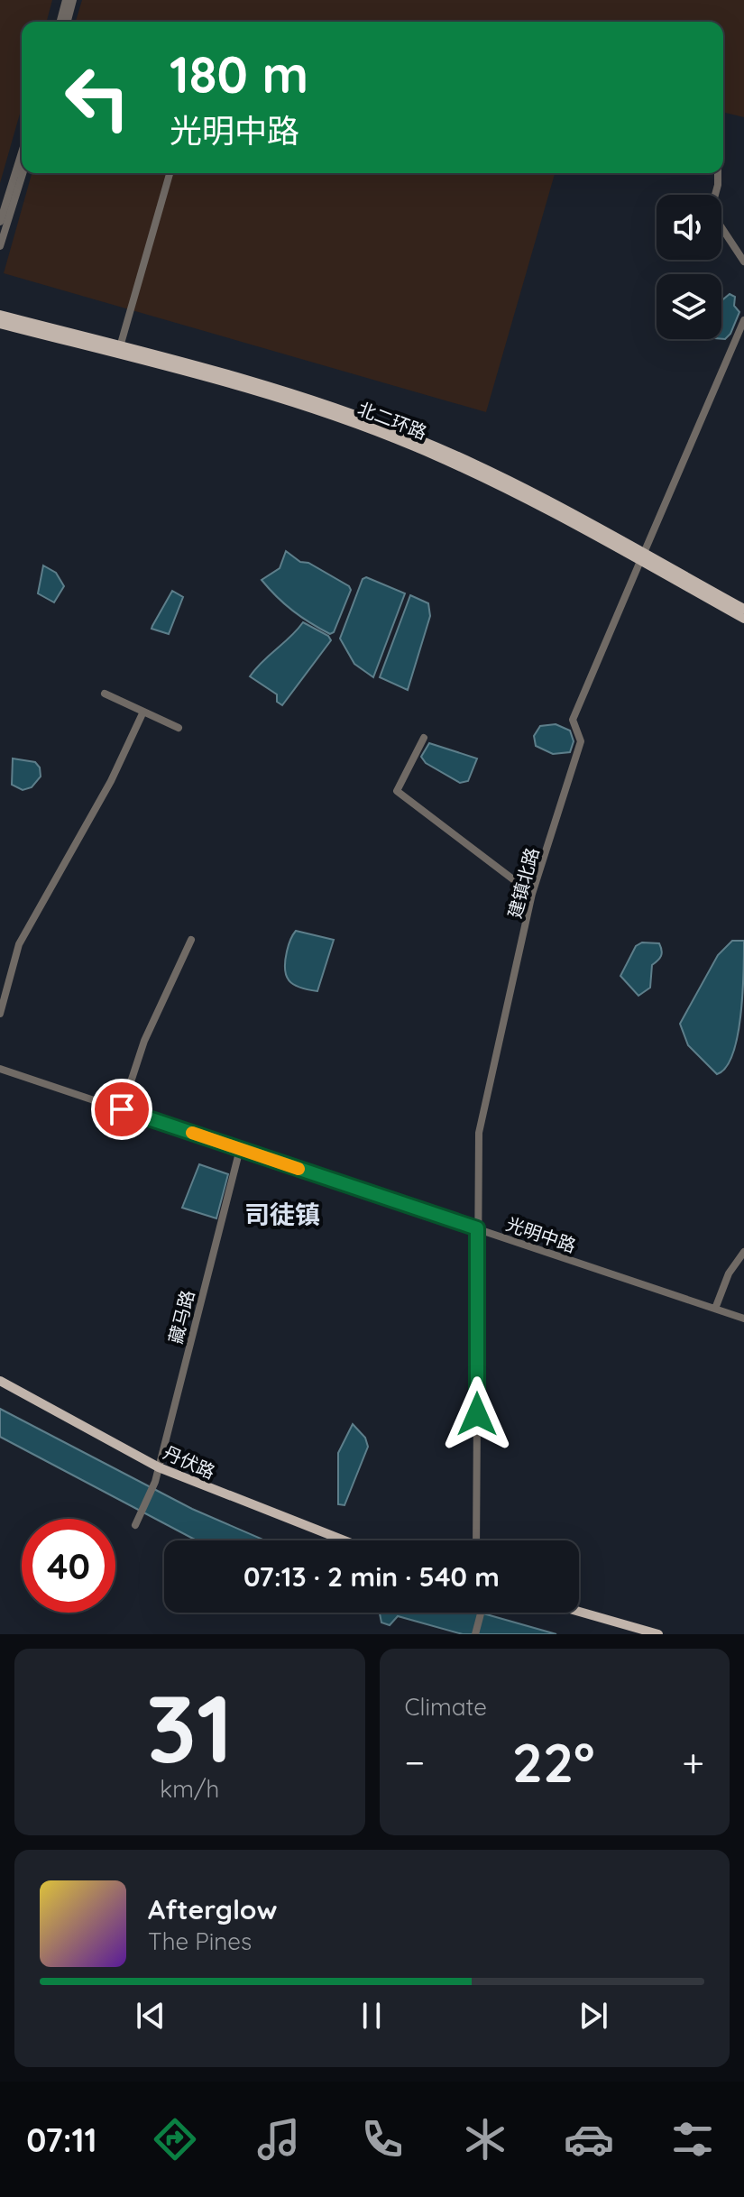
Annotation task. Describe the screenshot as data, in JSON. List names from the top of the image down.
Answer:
{
  "streets": {
    "main road": ["北二环路", "丹伏路"],
    "street": ["建镇北路", "光明中路", "藏马路"]
  },
  "crossings": [
    ["北二环路", "建镇北路"],
    ["建镇北路", "光明中路"],
    ["光明中路", "藏马路"],
    ["藏马路", "丹伏路"]
  ],
  "districts": ["司徒镇"],
  "page": {
    "turn": ["180 m", "光明中路"],
    "limit": "40",
    "trip": "07:13 · 2 min · 540 m",
    "tile": [
      ["31", "km/h"],
      "Climate"
    ],
    "heat": ["−", "22°", "+"],
    "song": ["Afterglow", "The Pines"],
    "tabs": "07:11"
  }
}
